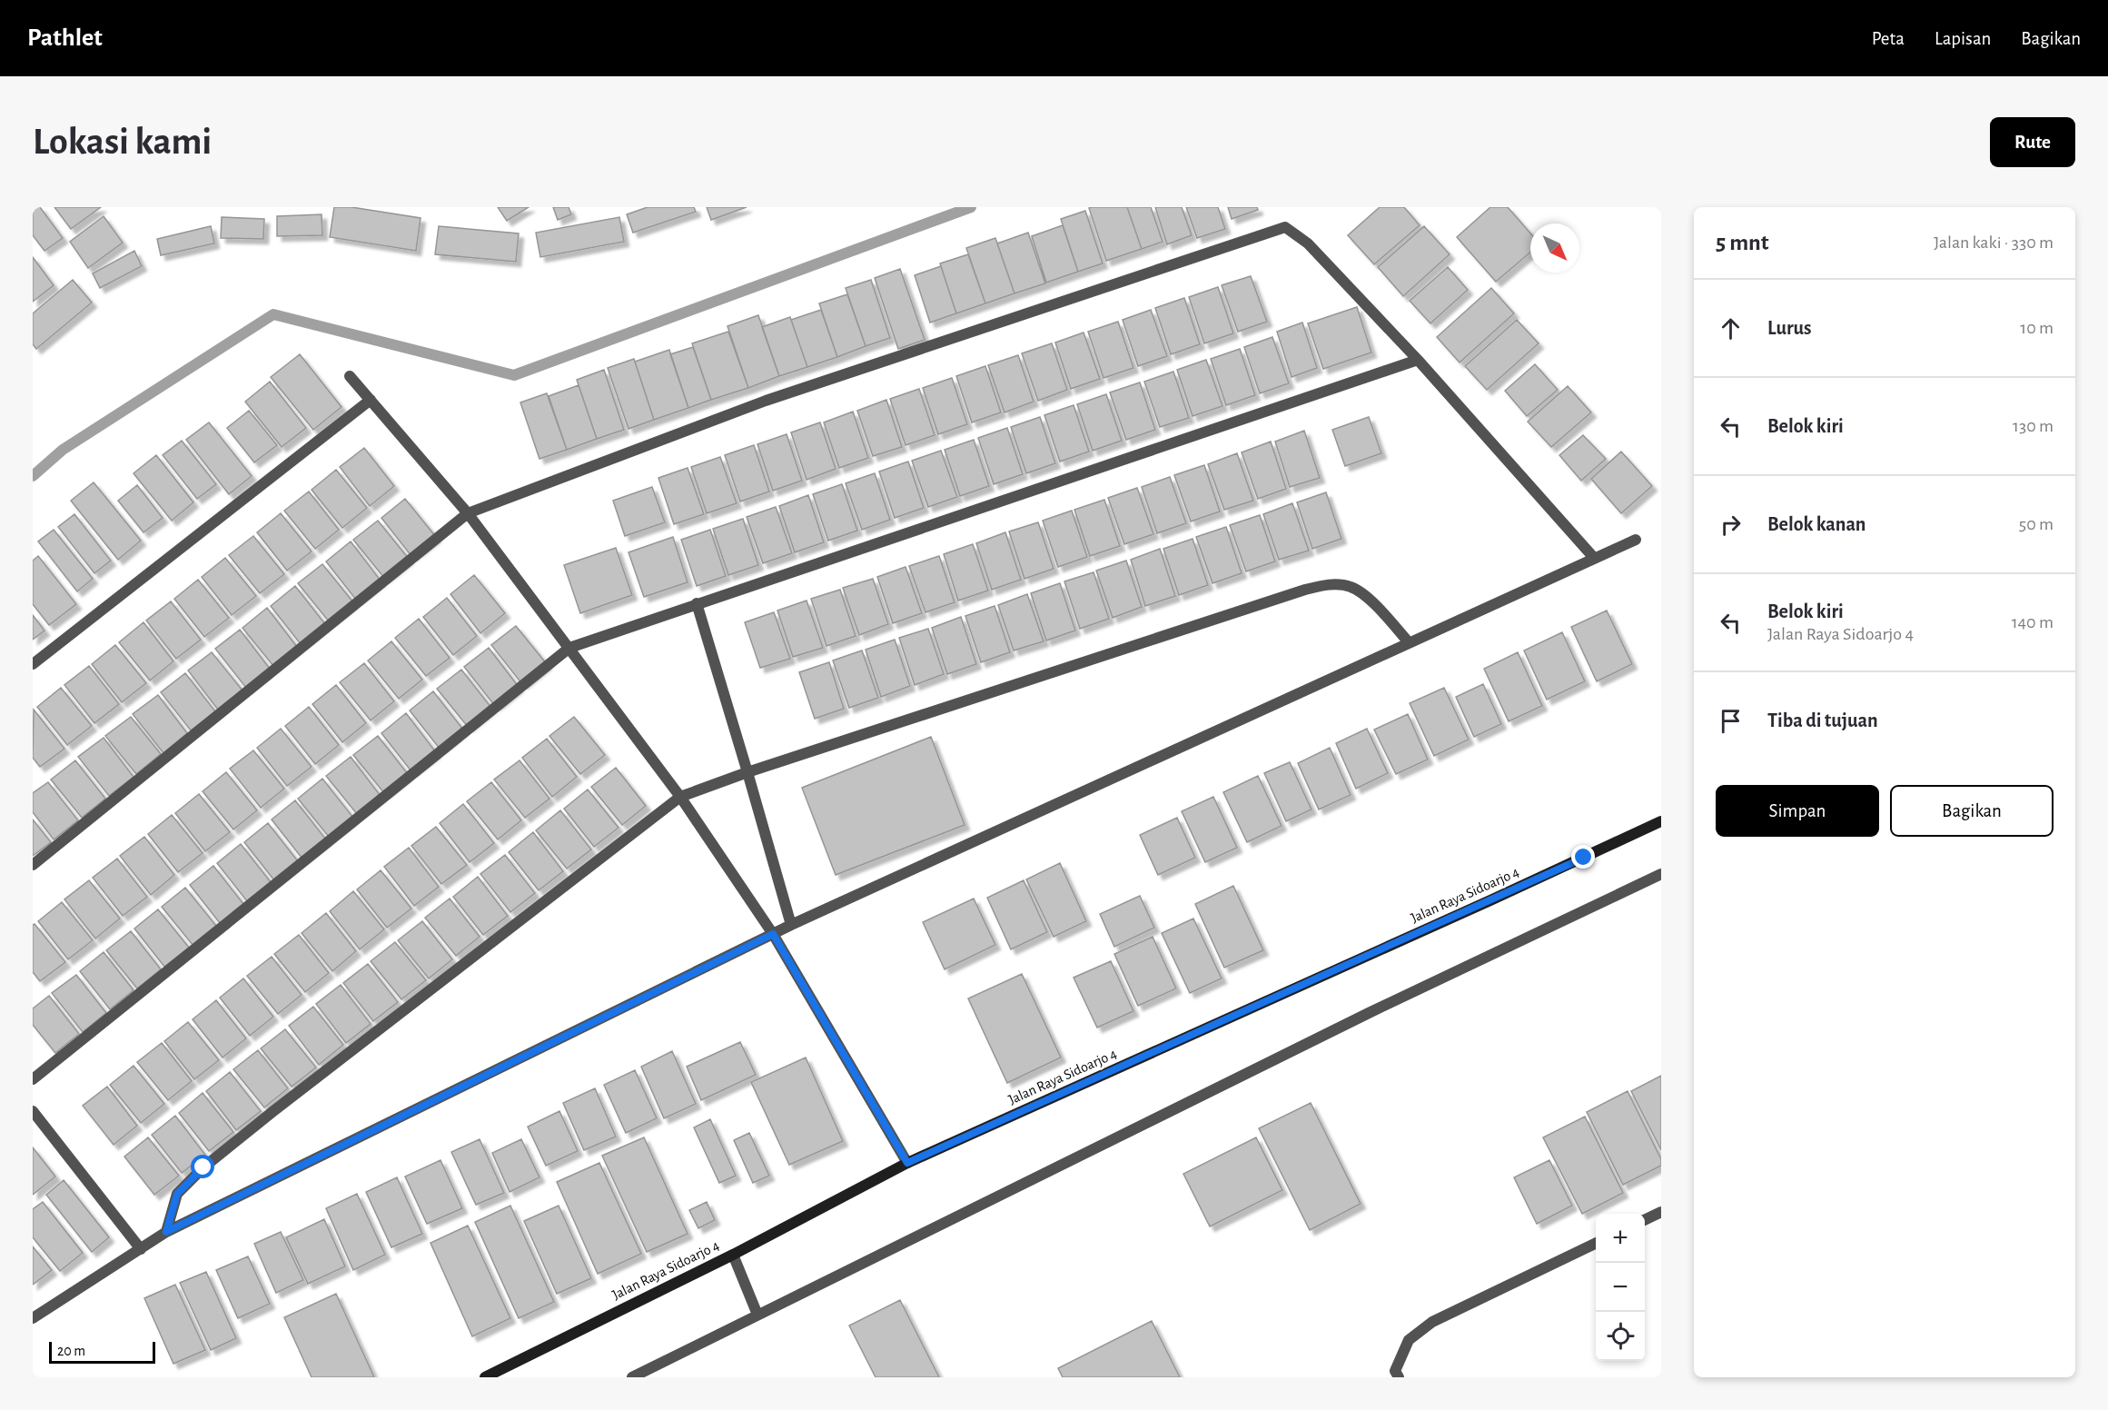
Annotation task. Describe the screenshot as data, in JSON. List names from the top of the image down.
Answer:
{
  "streets": {
    "street": ["Jalan Raya Sidoarjo 4"]
  },
  "scale_bar": "20 m",
  "north": "bottom right",
  "page": {
    "header": "Pathlet",
    "nav": ["Peta", "Lapisan", "Bagikan"],
    "buttons": [
      "Rute",
      ["Simpan", "Bagikan"]
    ],
    "title": "Lokasi kami",
    "heading": ["5 mnt", "Jalan kaki · 330 m"],
    "list": [
      ["Lurus", "10 m"],
      ["Belok kiri", "130 m"],
      ["Belok kanan", "50 m"],
      ["Belok kiri", "Jalan Raya Sidoarjo 4", "140 m"],
      "Tiba di tujuan"
    ],
    "map_buttons": ["+", "−"],
    "scale": "20 m"
  }
}
